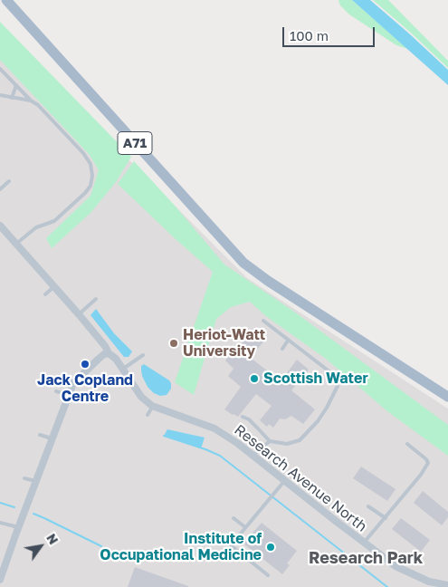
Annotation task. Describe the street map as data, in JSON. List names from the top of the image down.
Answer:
{
  "streets": {
    "main road": ["A71"],
    "street": ["Research Avenue North"]
  },
  "districts": ["Research Park"],
  "places": [
    "Heriot-Watt University",
    "Jack Copland Centre",
    "Scottish Water",
    "Institute of Occupational Medicine"
  ],
  "scale_bar": "100 m",
  "north": "top right"
}
